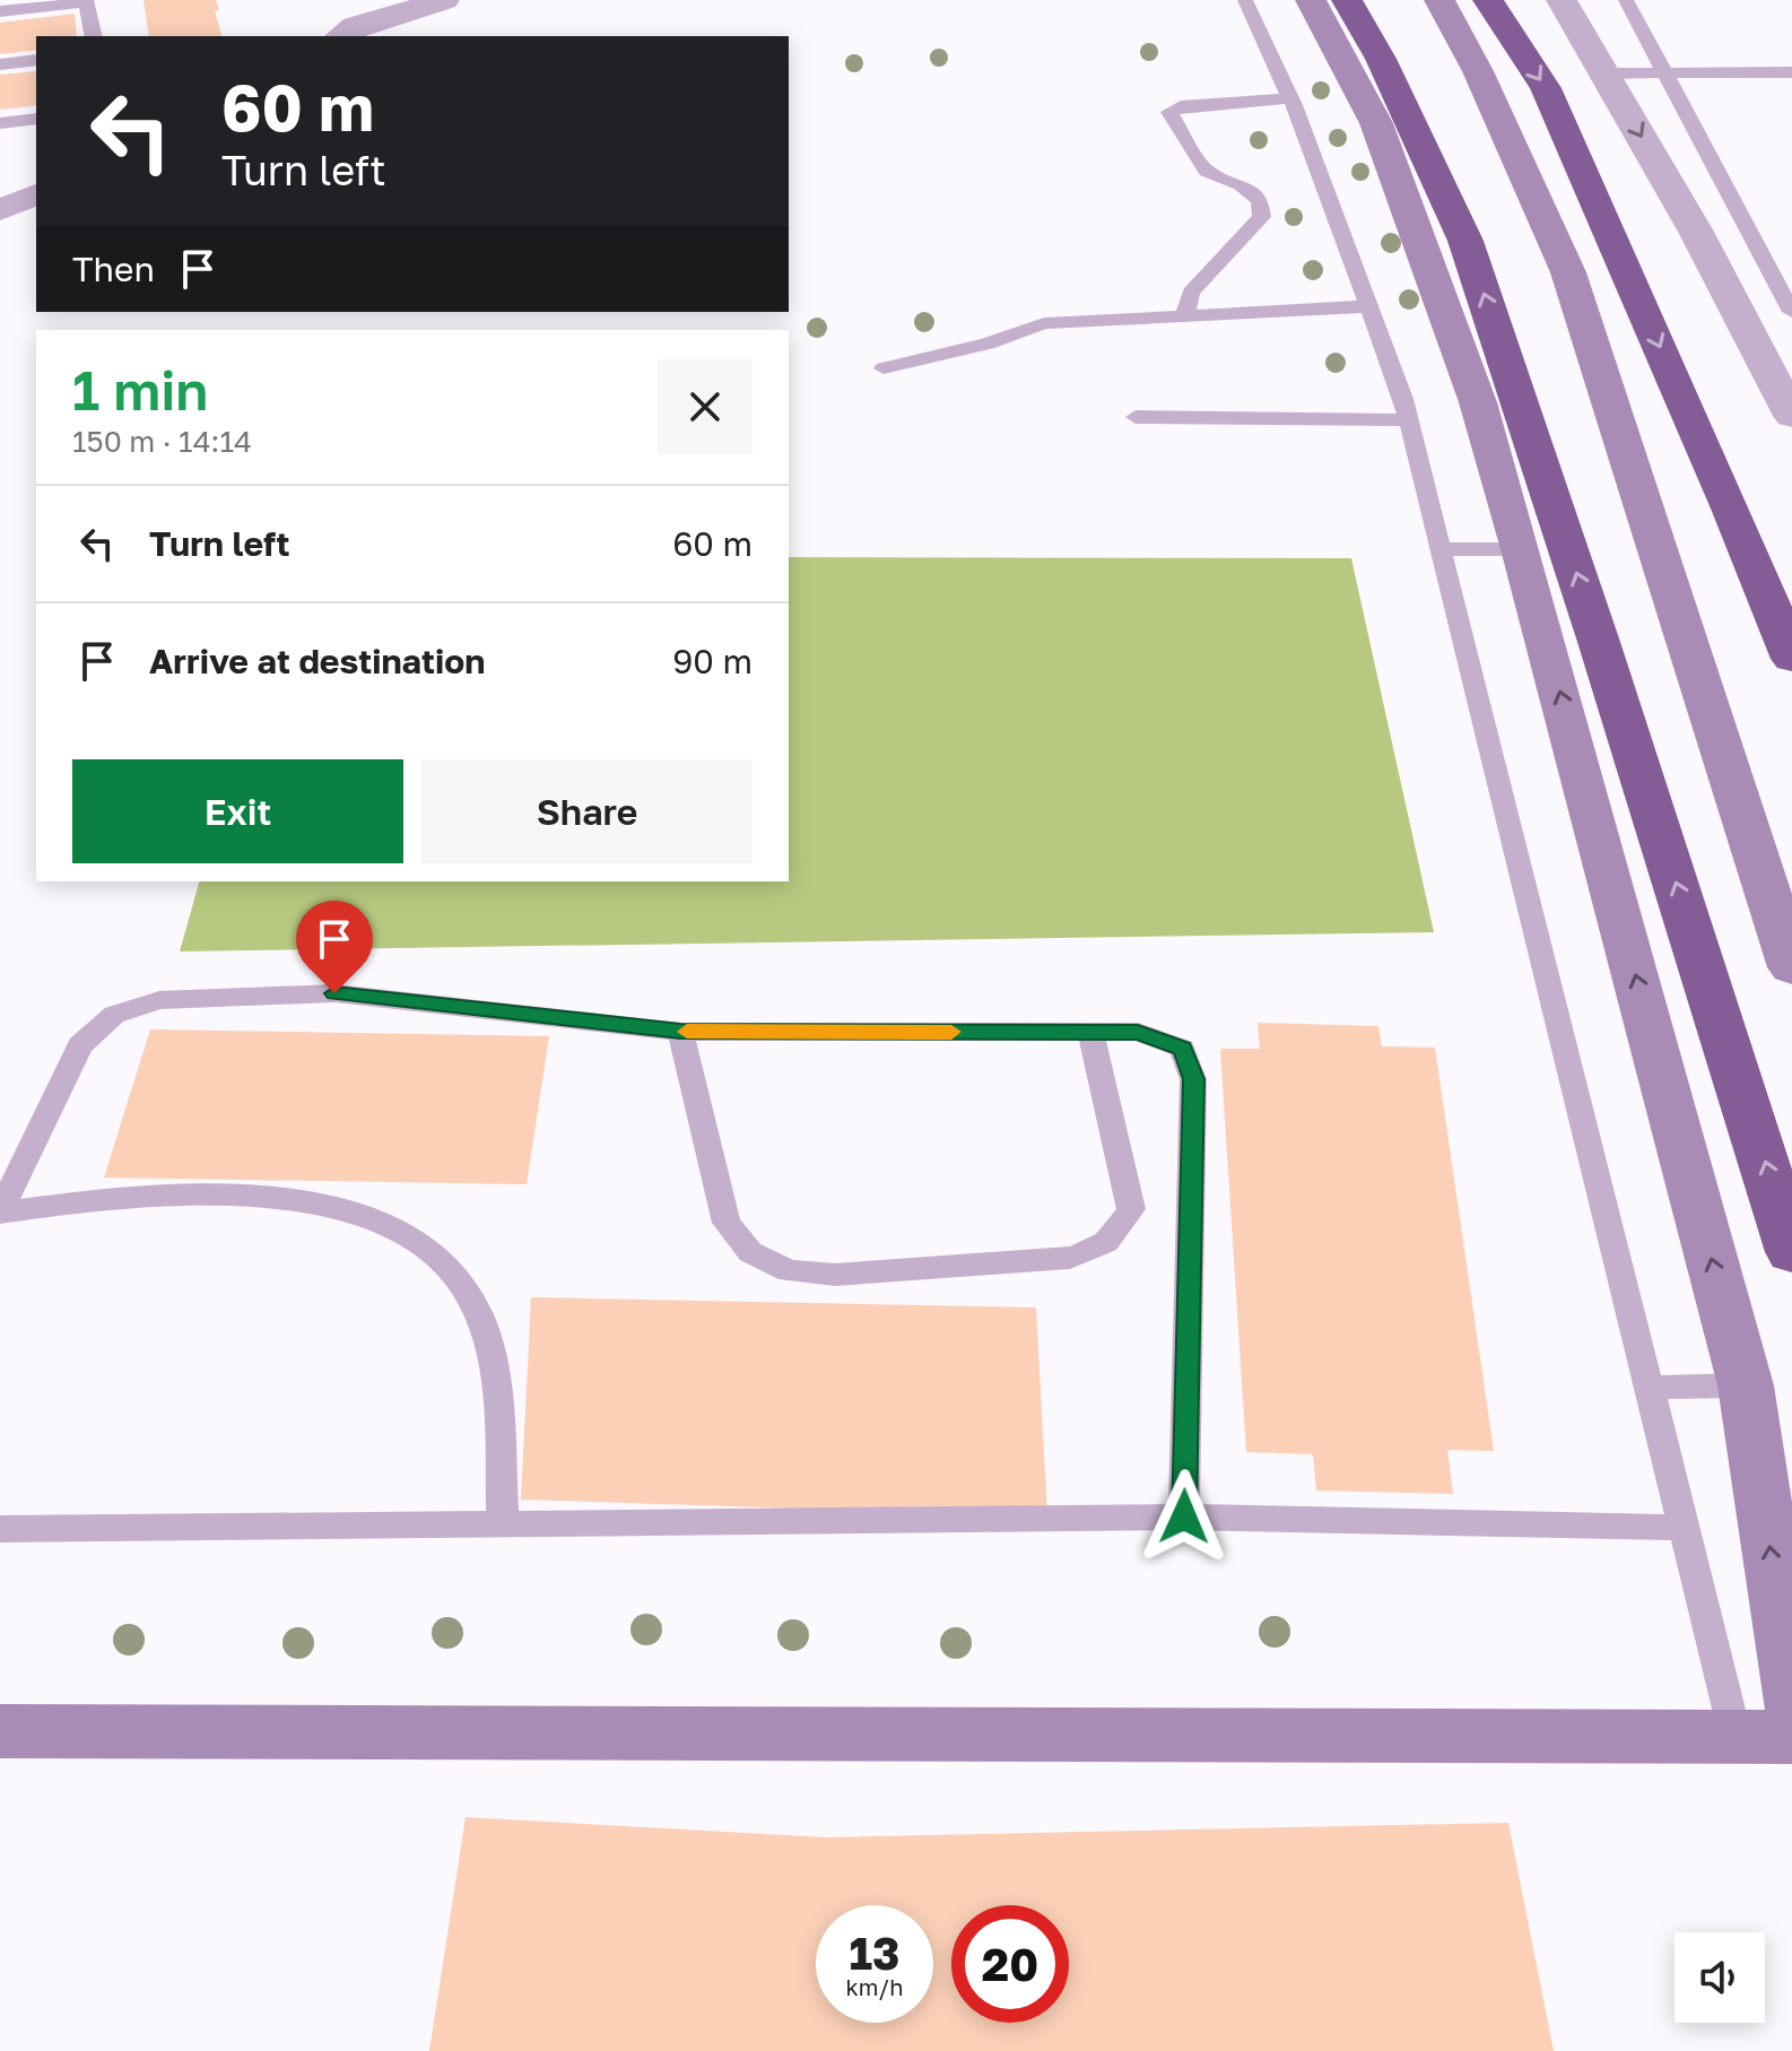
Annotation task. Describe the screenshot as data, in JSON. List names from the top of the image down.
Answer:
{
  "page": {
    "turn": ["60 m", "Turn left"],
    "then": "Then",
    "heading": ["1 min", "150 m · 14:14"],
    "list": [
      {
        "name": "Turn left",
        "value": "60 m"
      },
      {
        "name": "Arrive at destination",
        "value": "90 m"
      }
    ],
    "buttons": ["Exit", "Share"],
    "speed": "13 km/h",
    "limit": "20"
  }
}
